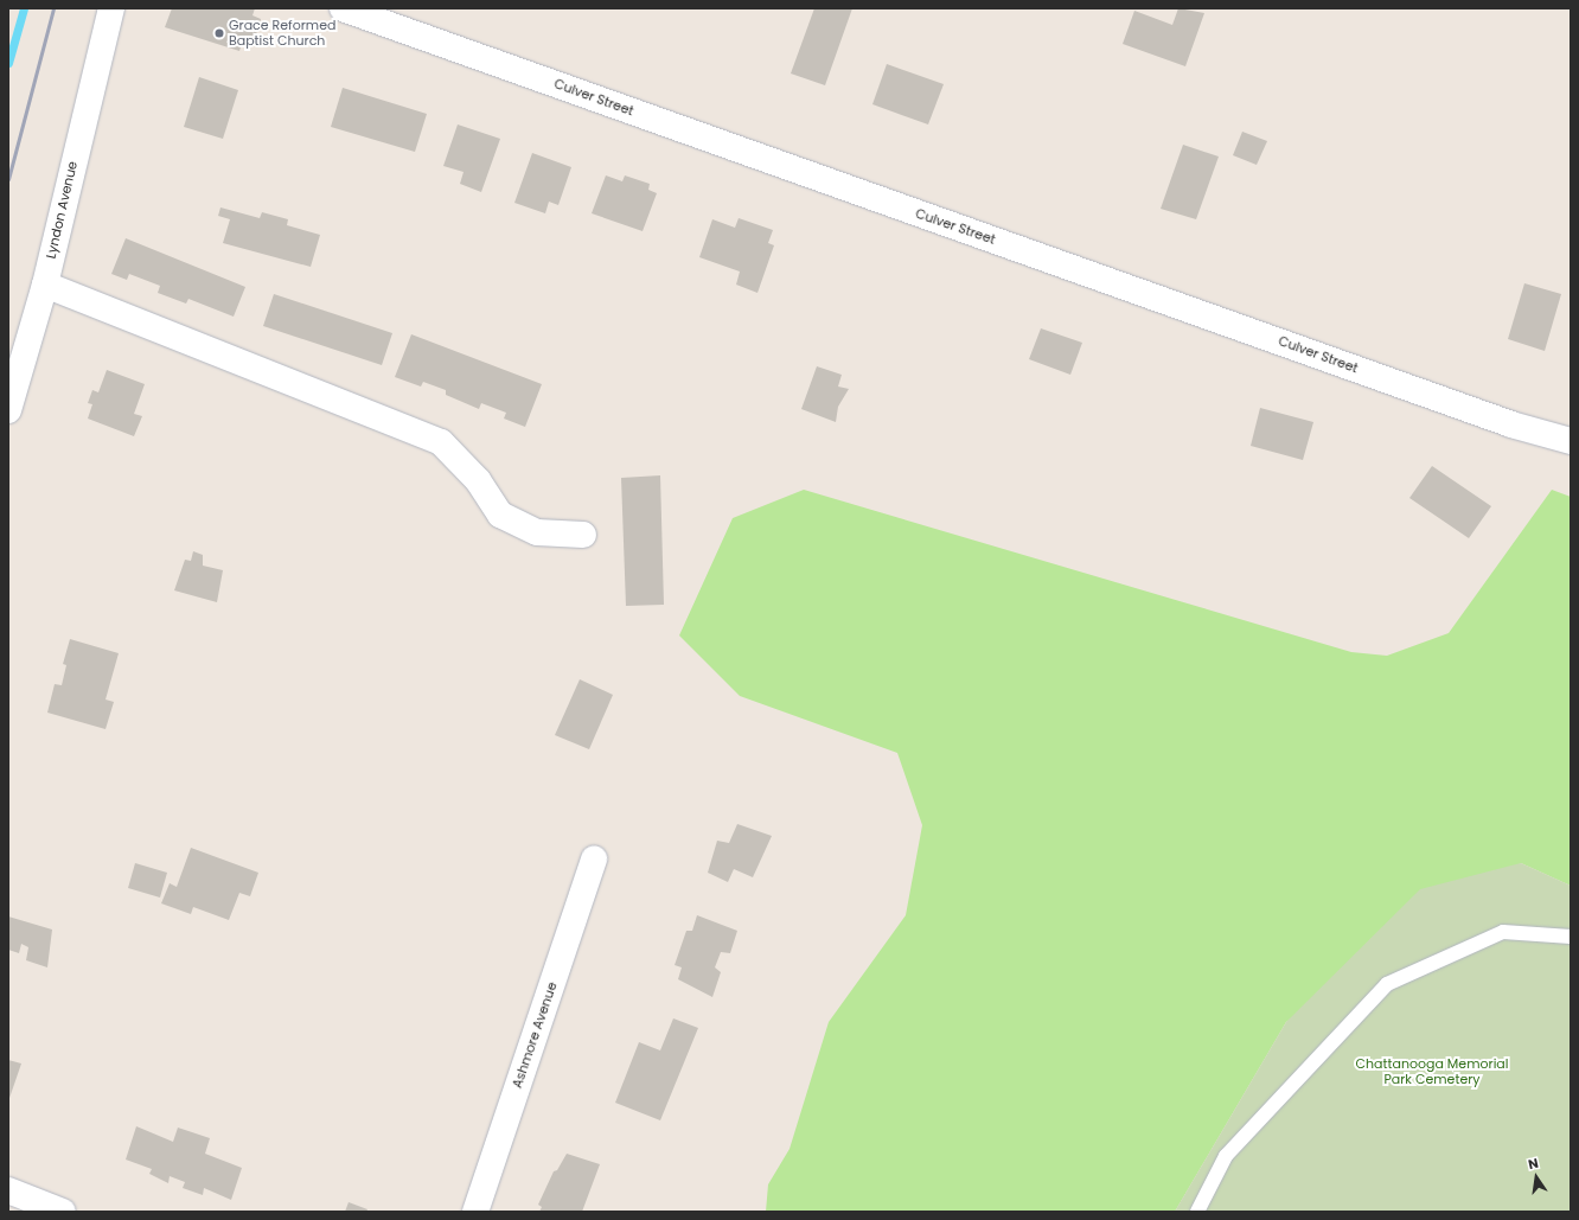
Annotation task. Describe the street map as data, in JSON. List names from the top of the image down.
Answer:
{
  "streets": {
    "street": ["Culver Street", "Lyndon Avenue", "Ashmore Avenue"]
  },
  "parks": ["Chattanooga Memorial Park Cemetery"],
  "places": ["Grace Reformed Baptist Church"],
  "north": "top"
}
